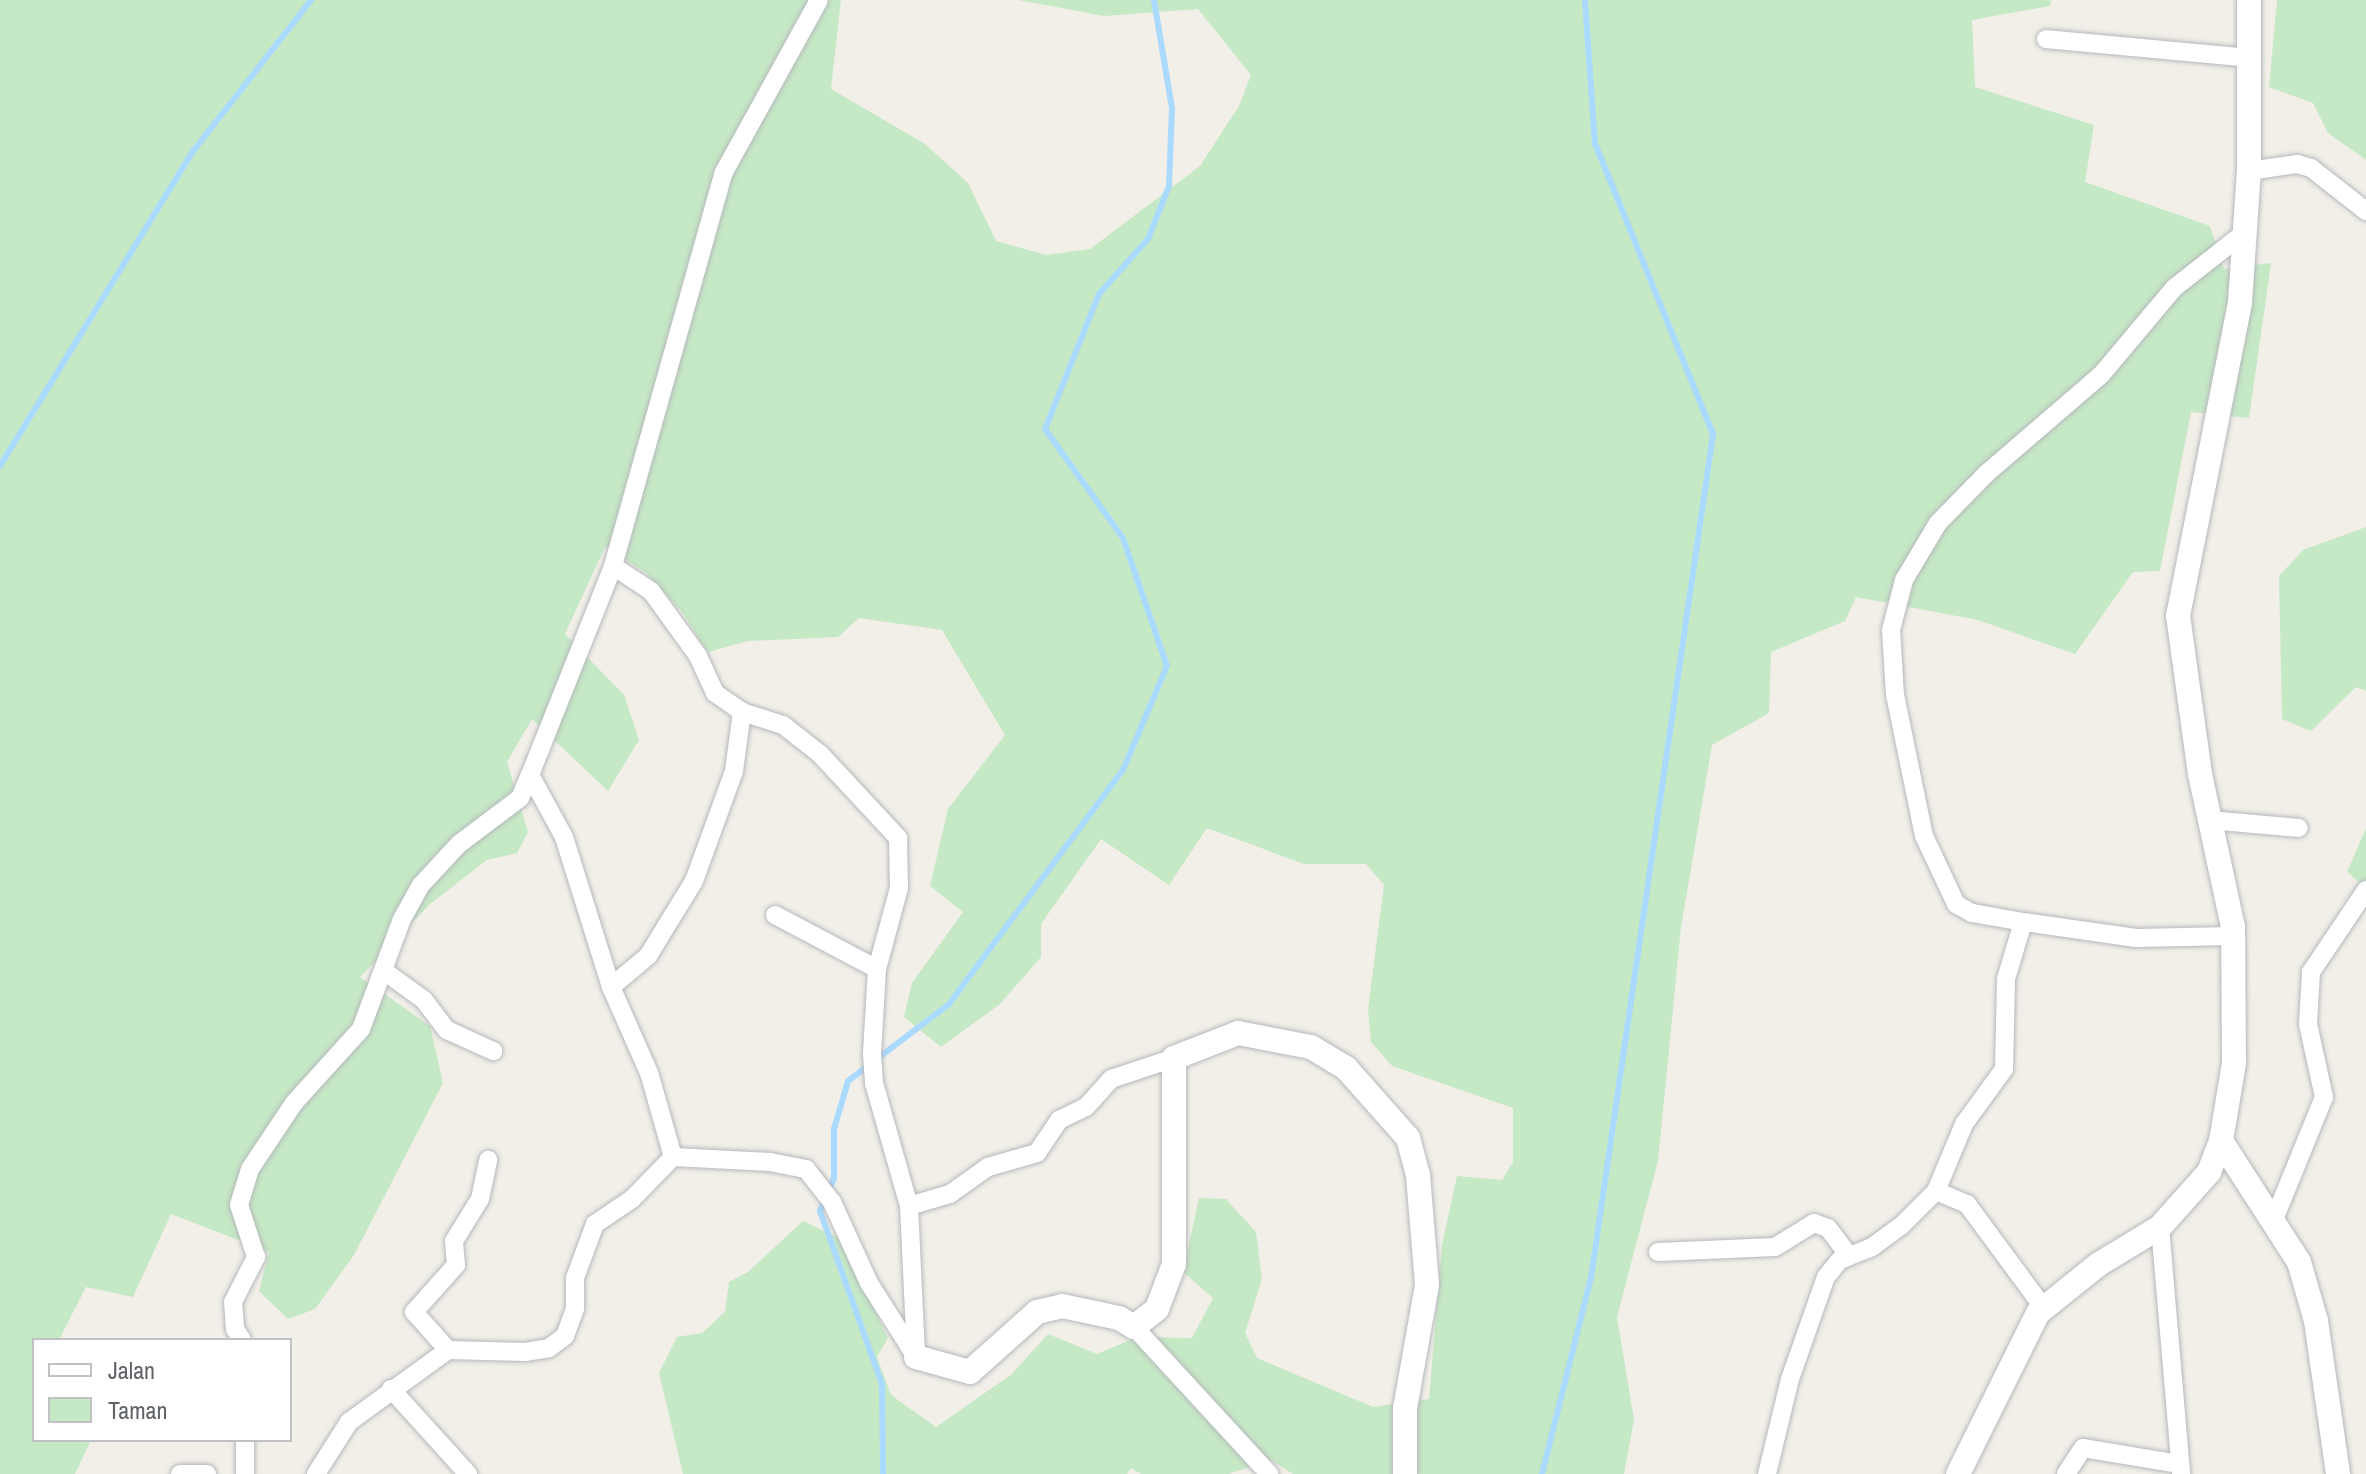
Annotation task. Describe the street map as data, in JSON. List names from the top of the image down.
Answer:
{
  "legend": ["Jalan", "Taman"]
}
